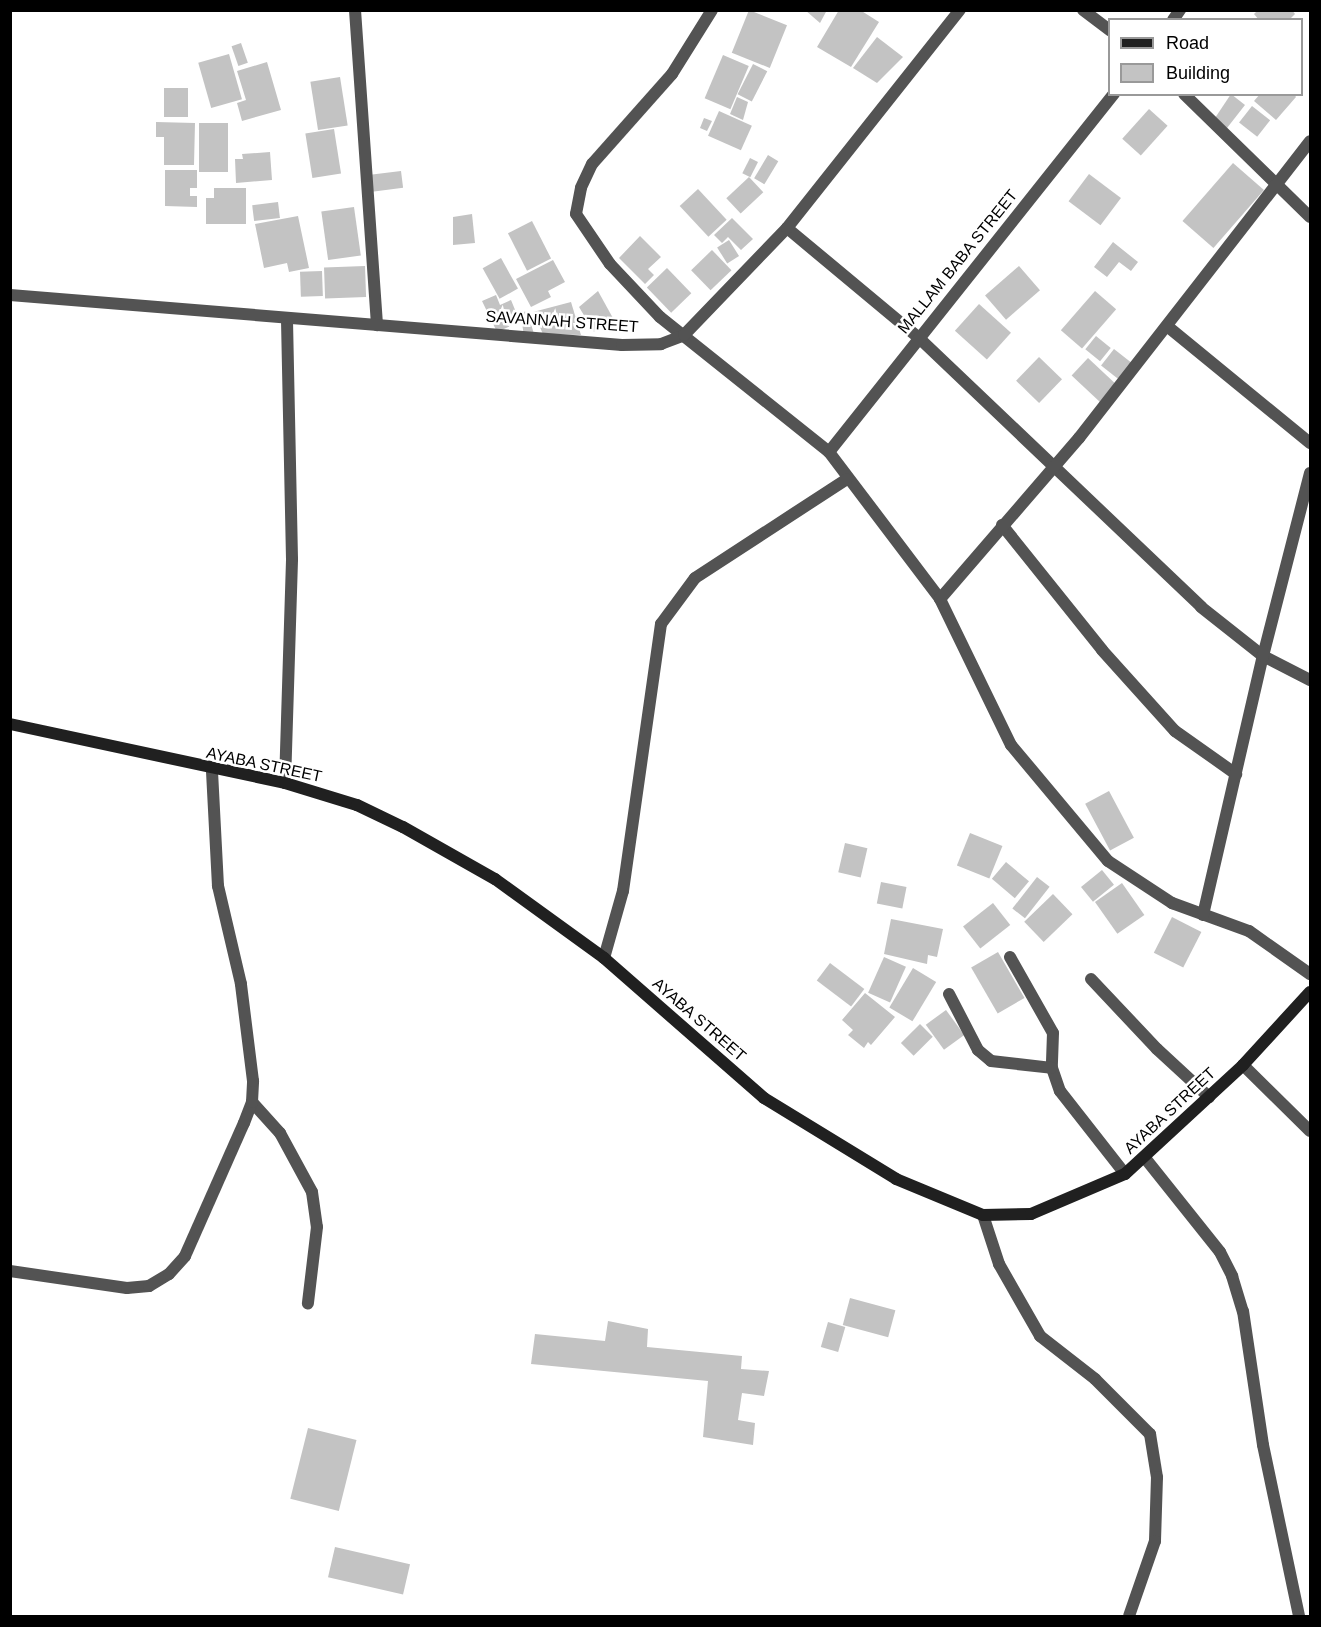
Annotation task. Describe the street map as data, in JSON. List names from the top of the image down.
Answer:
{
  "streets": {
    "main road": ["AYABA STREET"],
    "street": ["MALLAM BABA STREET", "SAVANNAH STREET"]
  },
  "legend": ["Road", "Building"]
}
